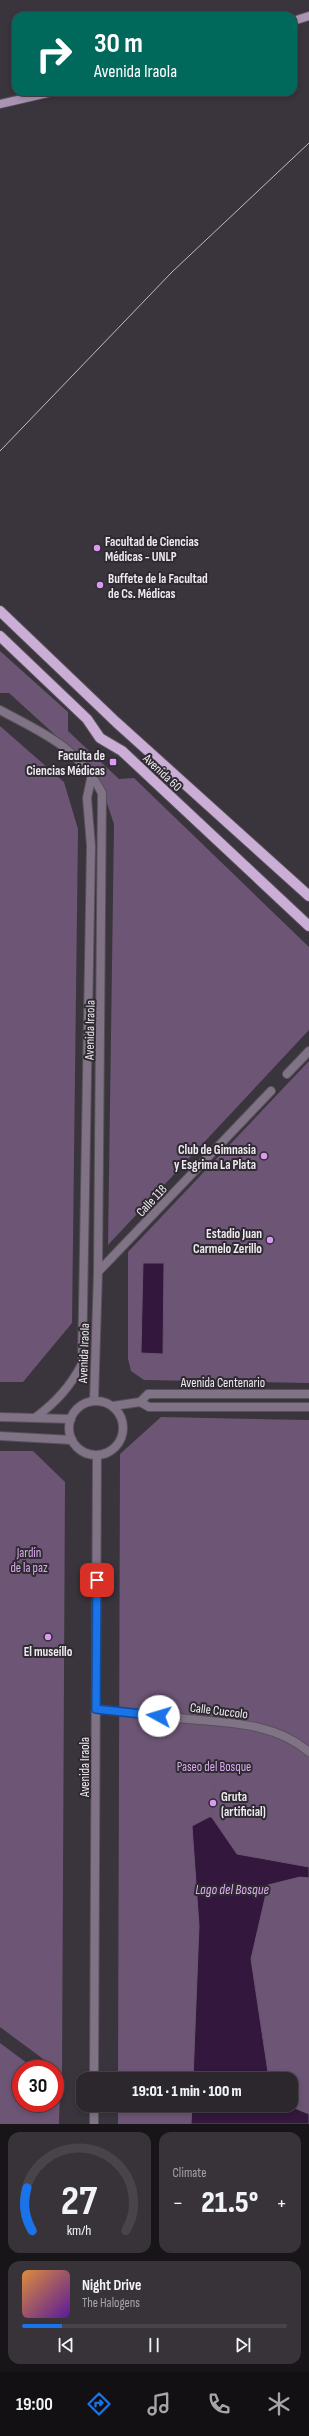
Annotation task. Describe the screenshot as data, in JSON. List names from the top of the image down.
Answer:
{
  "streets": {
    "main road": ["Avenida 60"],
    "street": [
      "Avenida Iraola",
      "Calle 118",
      "Avenida Centenario",
      "Calle Cuccolo"
    ]
  },
  "crossings": [
    ["Avenida Iraola", "Calle 118"],
    ["Avenida Iraola", "Avenida Centenario"],
    ["Avenida Iraola", "Calle Cuccolo"]
  ],
  "water": ["Lago del Bosque"],
  "parks": ["Jardín de la paz", "Paseo del Bosque"],
  "places": {
    "other": [
      "Facultad de Ciencias Médicas - UNLP",
      "Buffete de la Facultad de Cs. Médicas",
      "Club de Gimnasia y Esgrima La Plata",
      "Estadio Juan Carmelo Zerillo",
      "El museíllo",
      "Gruta (artificial)"
    ],
    "transit": ["Faculta de Ciencias Médicas"]
  },
  "page": {
    "turn": ["30 m", "Avenida Iraola"],
    "limit": "30",
    "trip": "19:01 · 1 min · 100 m",
    "tile": "Climate",
    "heat": ["−", "21.5°", "+"],
    "song": ["Night Drive", "The Halogens"],
    "tabs": "19:00",
    "gauge": ["27", "km/h"]
  }
}
